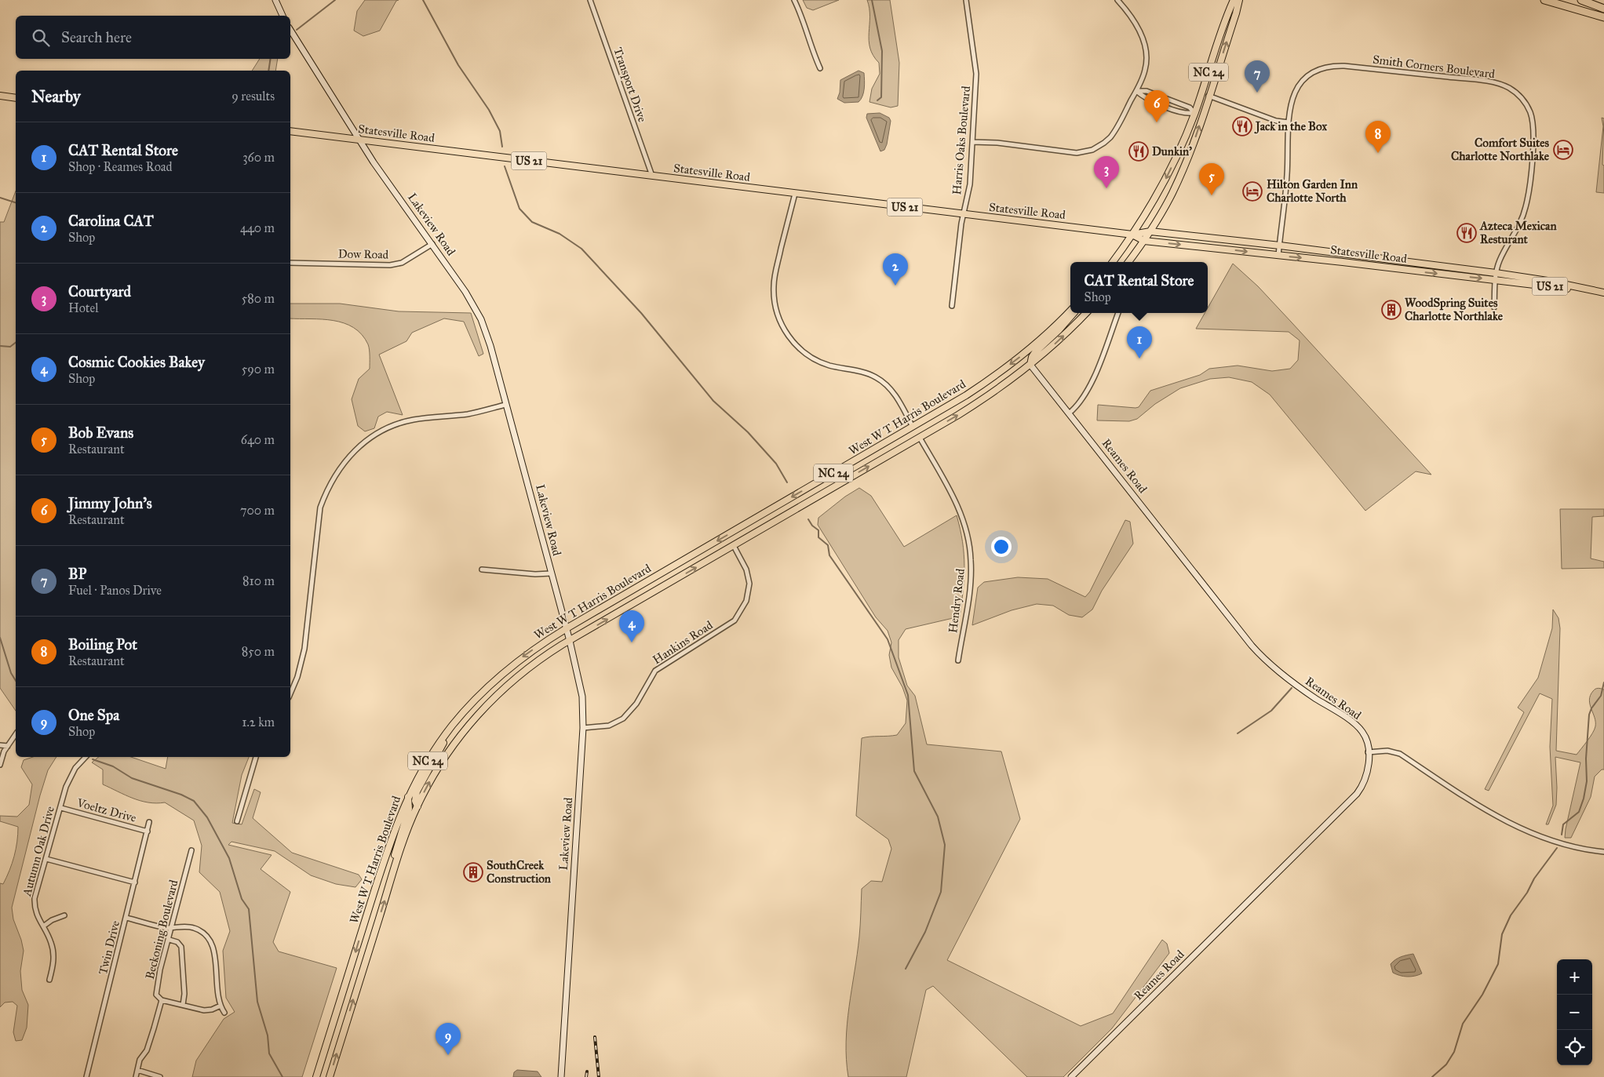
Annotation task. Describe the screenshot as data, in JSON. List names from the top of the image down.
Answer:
{
  "streets": {
    "main road": [
      "NC 24",
      "Statesville Road",
      "US 21",
      "Lakeview Road",
      "West W T Harris Boulevard",
      "Reames Road"
    ],
    "street": [
      "Smith Corners Boulevard",
      "Transport Drive",
      "Harris Oaks Boulevard",
      "Dow Road",
      "Hendry Road",
      "Hankins Road",
      "Voeltz Drive",
      "Autumn Oak Drive",
      "Beckoning Boulevard",
      "Twin Drive"
    ]
  },
  "crossings": [
    ["Smith Corners Boulevard", "Statesville Road"],
    ["NC 24", "Statesville Road"],
    ["Transport Drive", "Statesville Road"],
    ["Statesville Road", "Harris Oaks Boulevard"],
    ["Statesville Road", "Lakeview Road"],
    ["Lakeview Road", "Dow Road"],
    ["Lakeview Road", "West W T Harris Boulevard"],
    ["Lakeview Road", "Hankins Road"],
    ["West W T Harris Boulevard", "Reames Road"],
    ["West W T Harris Boulevard", "Hendry Road"],
    ["West W T Harris Boulevard", "Hankins Road"],
    ["Voeltz Drive", "Autumn Oak Drive"],
    ["Voeltz Drive", "Twin Drive"]
  ],
  "places": {
    "restaurant": ["Jack in the Box", "Dunkin'", "Azteca Mexican Resturant"],
    "hotel": ["Comfort Suites Charlotte Northlake", "Hilton Garden Inn Charlotte North"],
    "building": ["WoodSpring Suites Charlotte Northlake", "SouthCreek Construction"]
  },
  "page": {
    "search": "Search here",
    "pins": [
      "7",
      "6",
      "8",
      "3",
      "5",
      "2",
      "1",
      "4",
      "9"
    ],
    "heading": ["Nearby", "9 results"],
    "list": [
      {
        "mark": "1",
        "name": "CAT Rental Store",
        "note": "Shop · Reames Road",
        "value": "360 m"
      },
      {
        "mark": "2",
        "name": "Carolina CAT",
        "note": "Shop",
        "value": "440 m"
      },
      {
        "mark": "3",
        "name": "Courtyard",
        "note": "Hotel",
        "value": "580 m"
      },
      {
        "mark": "4",
        "name": "Cosmic Cookies Bakey",
        "note": "Shop",
        "value": "590 m"
      },
      {
        "mark": "5",
        "name": "Bob Evans",
        "note": "Restaurant",
        "value": "640 m"
      },
      {
        "mark": "6",
        "name": "Jimmy John's",
        "note": "Restaurant",
        "value": "700 m"
      },
      {
        "mark": "7",
        "name": "BP",
        "note": "Fuel · Panos Drive",
        "value": "810 m"
      },
      {
        "mark": "8",
        "name": "Boiling Pot",
        "note": "Restaurant",
        "value": "850 m"
      },
      {
        "mark": "9",
        "name": "One Spa",
        "note": "Shop",
        "value": "1.2 km"
      }
    ],
    "popup": ["CAT Rental Store", "Shop"],
    "map_buttons": ["+", "−"]
  }
}
